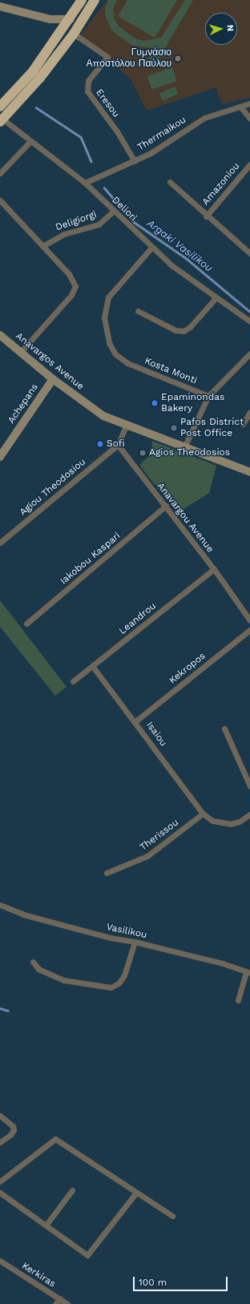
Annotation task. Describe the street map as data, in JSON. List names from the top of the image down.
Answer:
{
  "streets": {
    "street": [
      "Eresou",
      "Thermaikou",
      "Amazoniou",
      "Deliori",
      "Deligiorgi",
      "Anavargos Avenue",
      "Kosta Monti",
      "Achepans",
      "Agiou Theodosiou",
      "Anavargou Avenue",
      "Iakobou Kaspari",
      "Leandrou",
      "Kekropos",
      "Isaiou",
      "Therissou",
      "Vasilikou",
      "Kerkiras"
    ]
  },
  "crossings": [
    ["Eresou", "Thermaikou"],
    ["Thermaikou", "Deliori"],
    ["Deliori", "Deligiorgi"],
    ["Deliori", "Kosta Monti"],
    ["Anavargos Avenue", "Achepans"],
    ["Agiou Theodosiou", "Anavargou Avenue"],
    ["Anavargou Avenue", "Iakobou Kaspari"],
    ["Anavargou Avenue", "Leandrou"],
    ["Leandrou", "Isaiou"],
    ["Kekropos", "Isaiou"],
    ["Isaiou", "Therissou"]
  ],
  "water": ["Argaki Vasilikou"],
  "places": [
    "Γυμνάσιο Αποστόλου Παύλου",
    "Epaminondas Bakery",
    "Pafos District Post Office",
    "Sofi",
    "Agios Theodosios"
  ],
  "scale_bar": "100 m",
  "north": "right"
}
